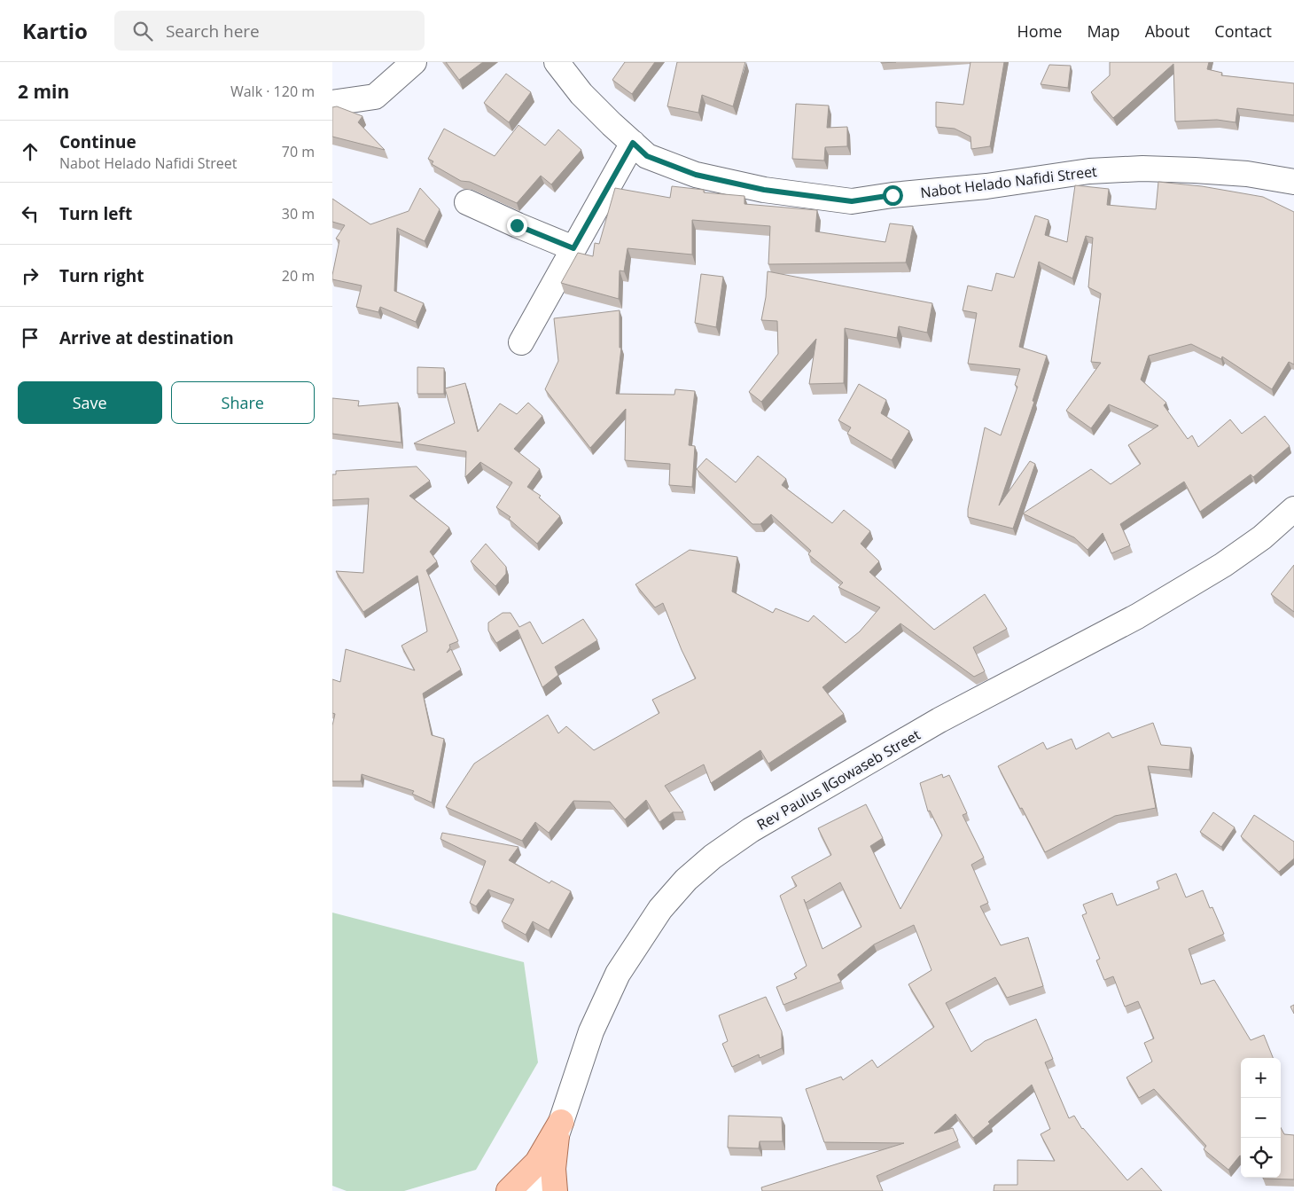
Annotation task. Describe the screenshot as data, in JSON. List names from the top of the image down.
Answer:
{
  "streets": {
    "street": ["Nabot Helado Nafidi Street", "Rev Paulus ǁGowaseb Street"]
  },
  "page": {
    "header": "Kartio",
    "search": "Search here",
    "nav": [
      "Home",
      "Map",
      "About",
      "Contact"
    ],
    "heading": ["2 min", "Walk · 120 m"],
    "list": [
      ["Continue", "Nabot Helado Nafidi Street", "70 m"],
      ["Turn left", "30 m"],
      ["Turn right", "20 m"],
      "Arrive at destination"
    ],
    "buttons": ["Save", "Share"],
    "map_buttons": ["+", "−"]
  }
}
